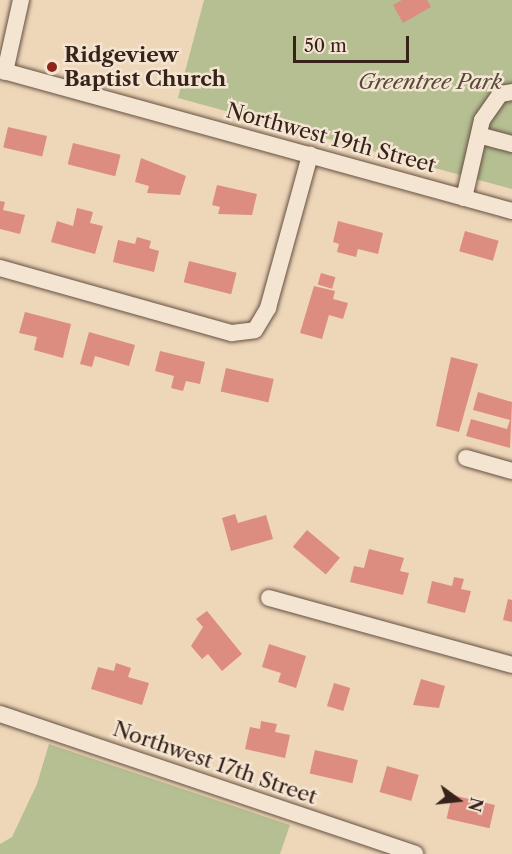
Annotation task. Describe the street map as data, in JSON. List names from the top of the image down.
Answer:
{
  "streets": {
    "street": ["Northwest 19th Street", "Northwest 17th Street"]
  },
  "parks": ["Greentree Park"],
  "places": ["Ridgeview Baptist Church"],
  "scale_bar": "50 m",
  "north": "right"
}
